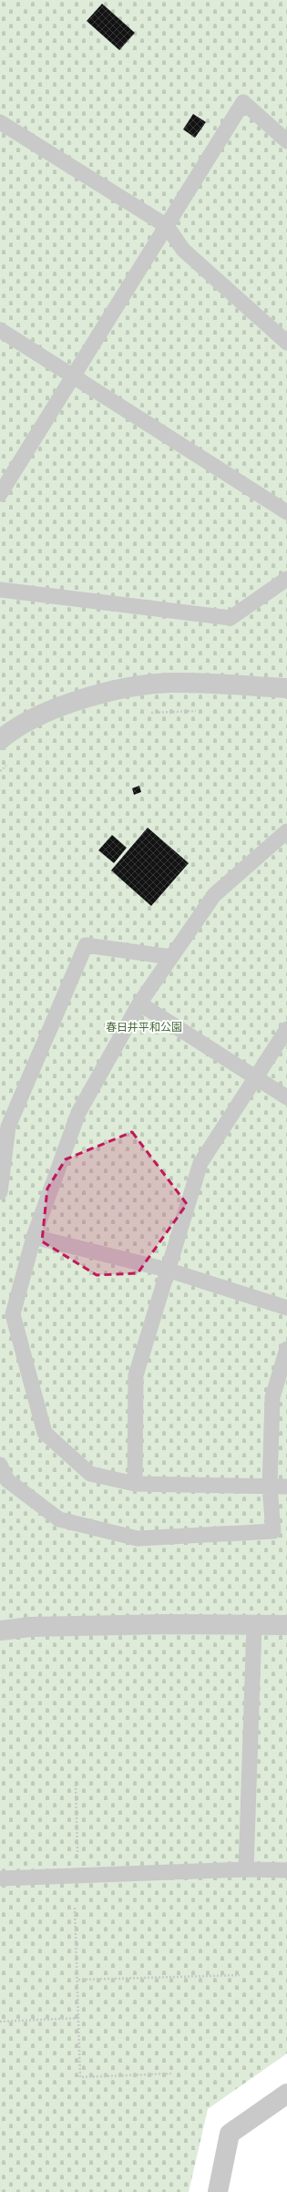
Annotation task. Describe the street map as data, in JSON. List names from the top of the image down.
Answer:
{
  "parks": ["春日井平和公園"]
}
